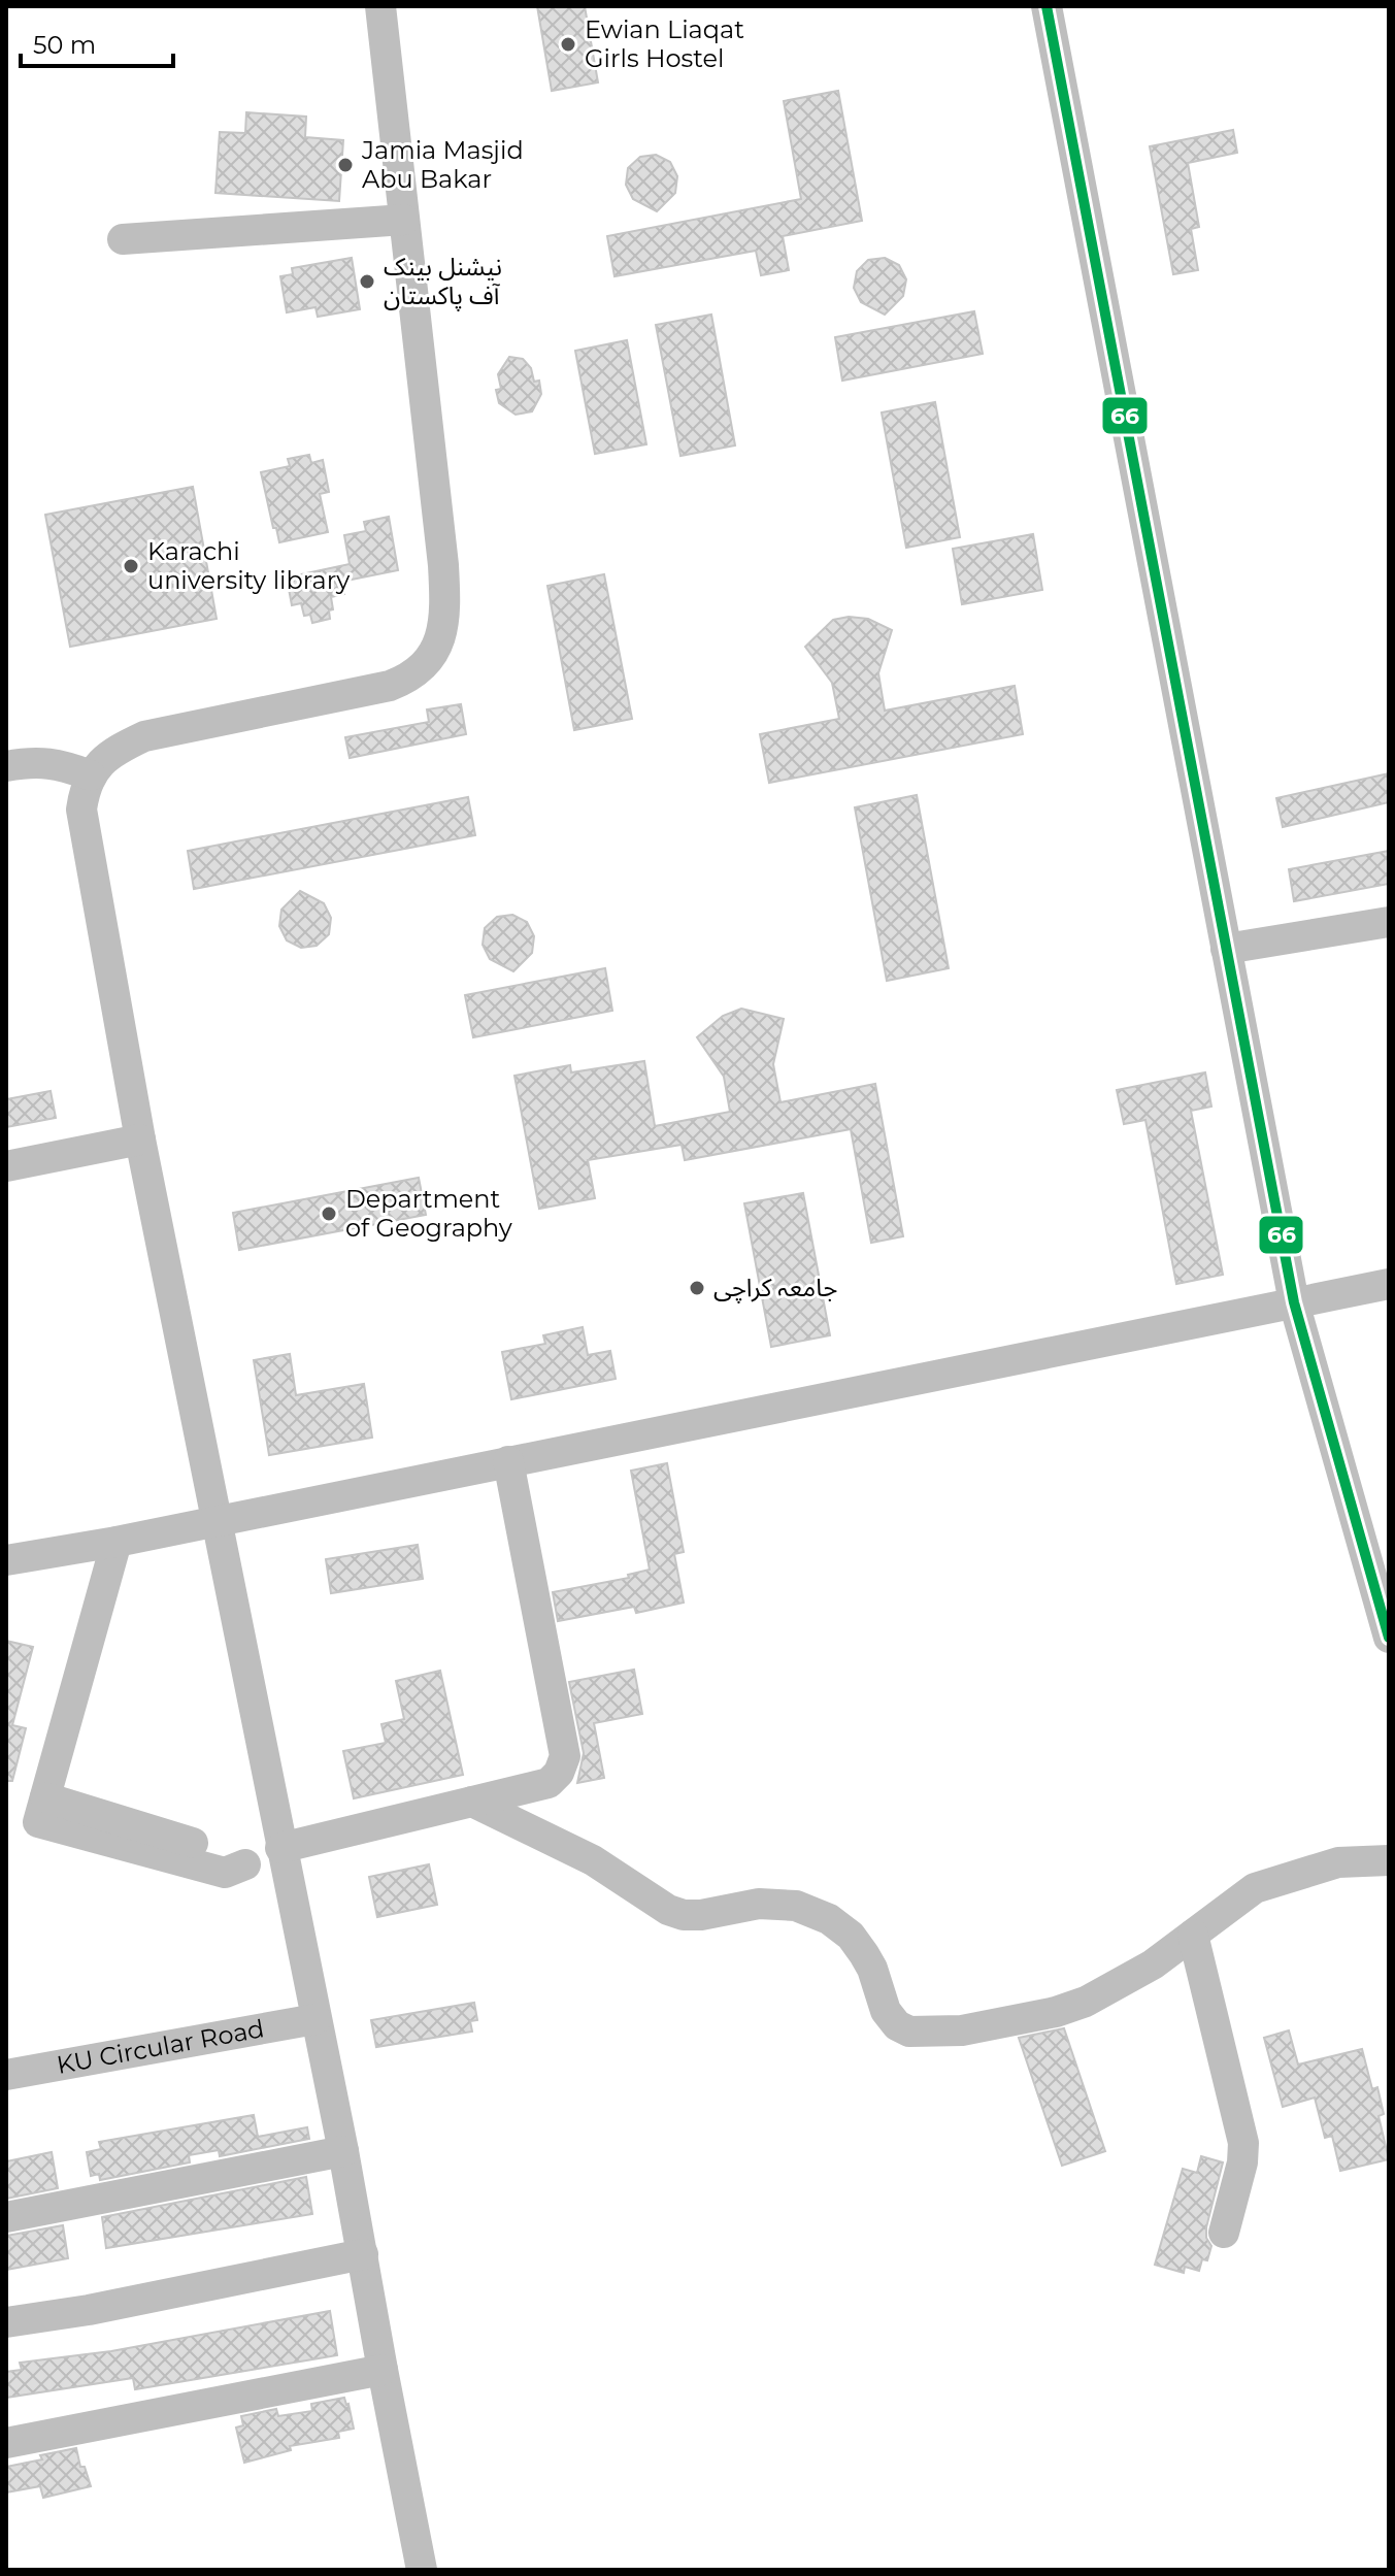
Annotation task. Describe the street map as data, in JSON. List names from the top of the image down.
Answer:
{
  "streets": {
    "street": ["KU Circular Road"]
  },
  "places": [
    "Ewian Liaqat Girls Hostel",
    "Jamia Masjid Abu Bakar",
    "نیشنل بینک آف پاکستان",
    "Karachi university library",
    "Department of Geography",
    "جامعہ کراچی"
  ],
  "lines": ["transit line 66"],
  "scale_bar": "50 m"
}
